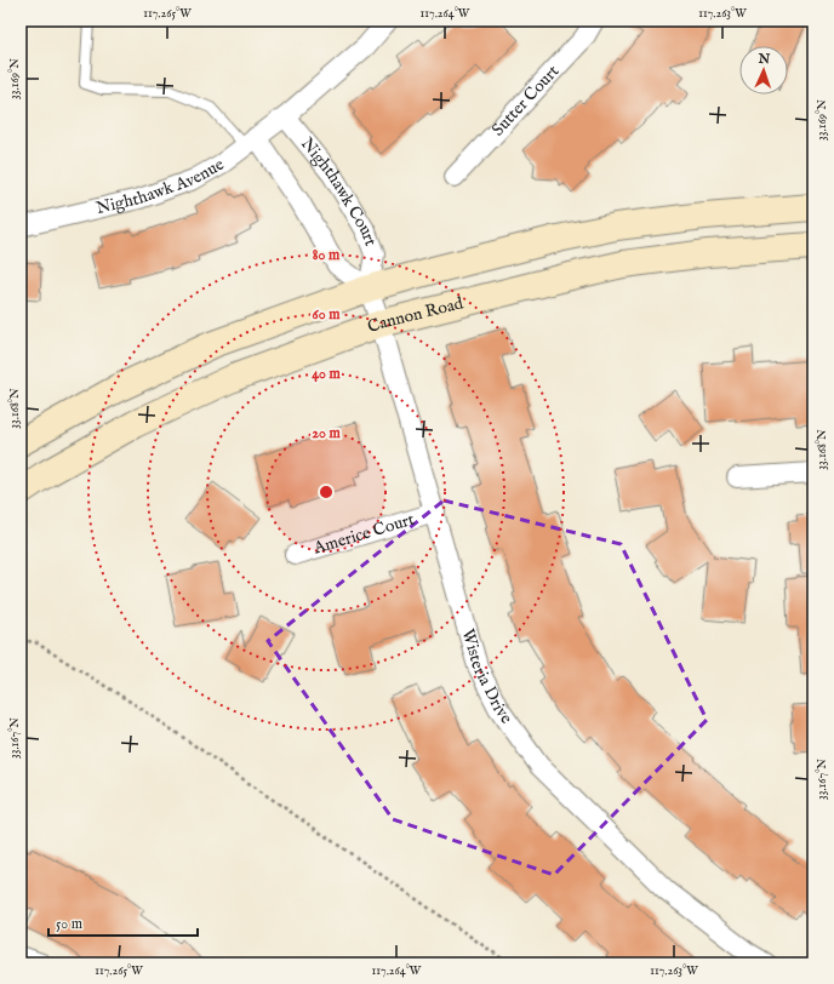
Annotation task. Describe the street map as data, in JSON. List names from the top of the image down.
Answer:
{
  "streets": {
    "main road": ["Cannon Road"],
    "street": [
      "Sutter Court",
      "Nighthawk Avenue",
      "Nighthawk Court",
      "Americe Court",
      "Wisteria Drive"
    ]
  },
  "crossings": [
    ["Nighthawk Avenue", "Nighthawk Court"],
    ["Nighthawk Court", "Wisteria Drive"],
    ["Cannon Road", "Wisteria Drive"],
    ["Americe Court", "Wisteria Drive"]
  ],
  "scale_bar": "50 m",
  "north": "top",
  "coordinates": [
    "117.265°W",
    "117.264°W",
    "117.263°W",
    "33.169°N",
    "33.168°N",
    "33.167°N"
  ],
  "rings": [
    "80 m",
    "60 m",
    "40 m",
    "20 m"
  ]
}
